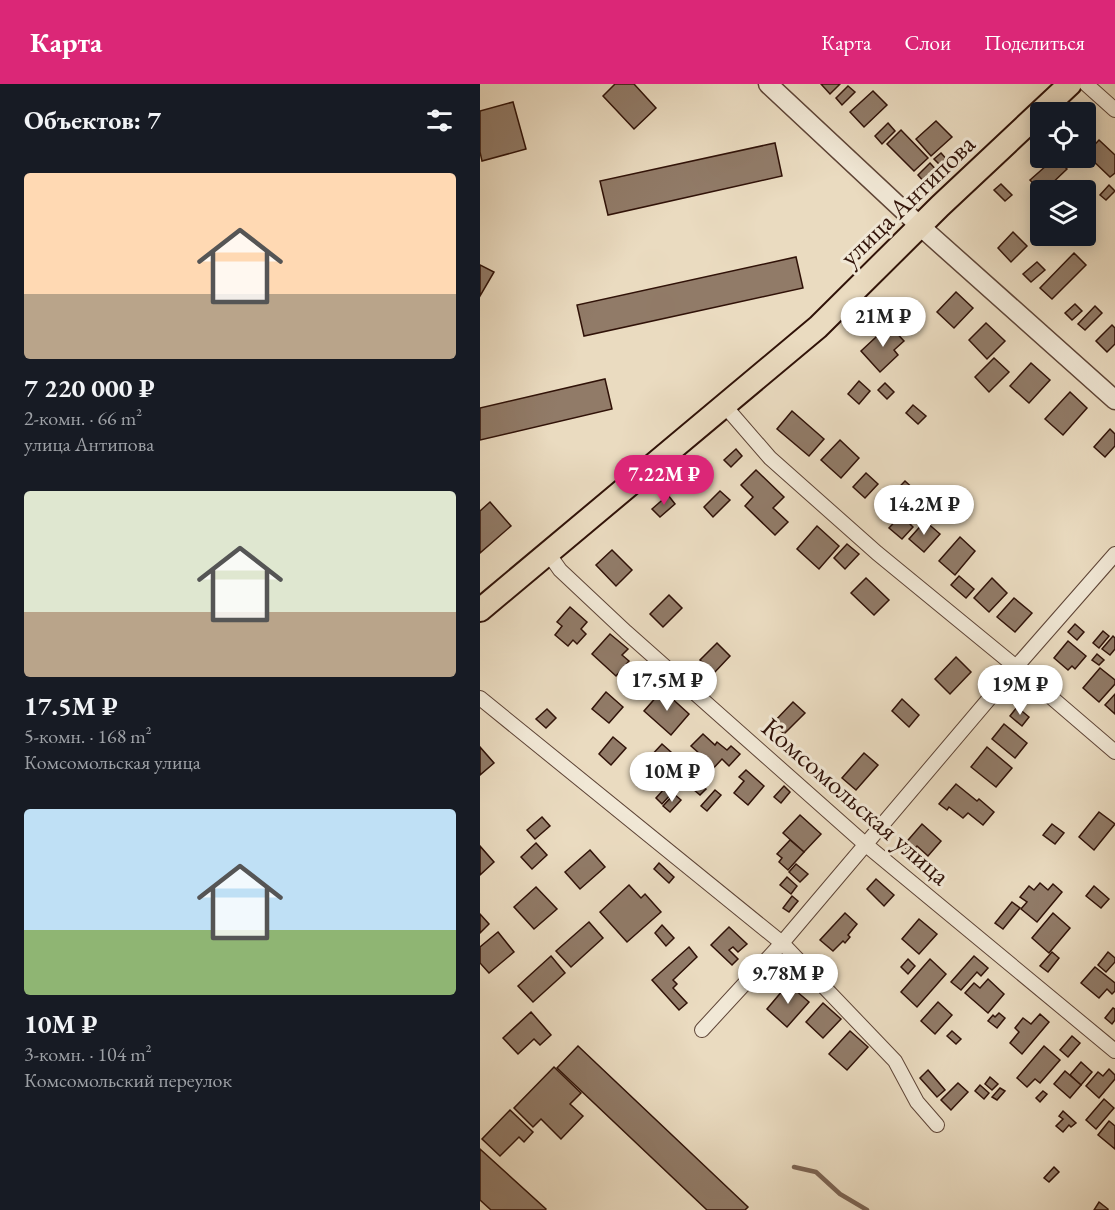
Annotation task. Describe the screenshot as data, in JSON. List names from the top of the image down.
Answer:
{
  "streets": {
    "main road": ["улица Антипова"],
    "street": ["Комсомольская улица"]
  },
  "crossings": [
    ["улица Антипова", "Комсомольская улица"]
  ],
  "page": {
    "header": "Карта",
    "nav": ["Карта", "Слои", "Поделиться"],
    "heading": "Объектов: 7",
    "list": [
      {
        "name": "7 220 000 ₽",
        "note": "2-комн. · 66 m² · улица Антипова"
      },
      {
        "name": "17.5M ₽",
        "note": "5-комн. · 168 m² · Комсомольская улица"
      },
      {
        "name": "10M ₽",
        "note": "3-комн. · 104 m² · Комсомольский переулок"
      }
    ],
    "price": [
      "21M ₽",
      "7.22M ₽",
      "14.2M ₽",
      "17.5M ₽",
      "19M ₽",
      "10M ₽",
      "9.78M ₽"
    ]
  }
}
